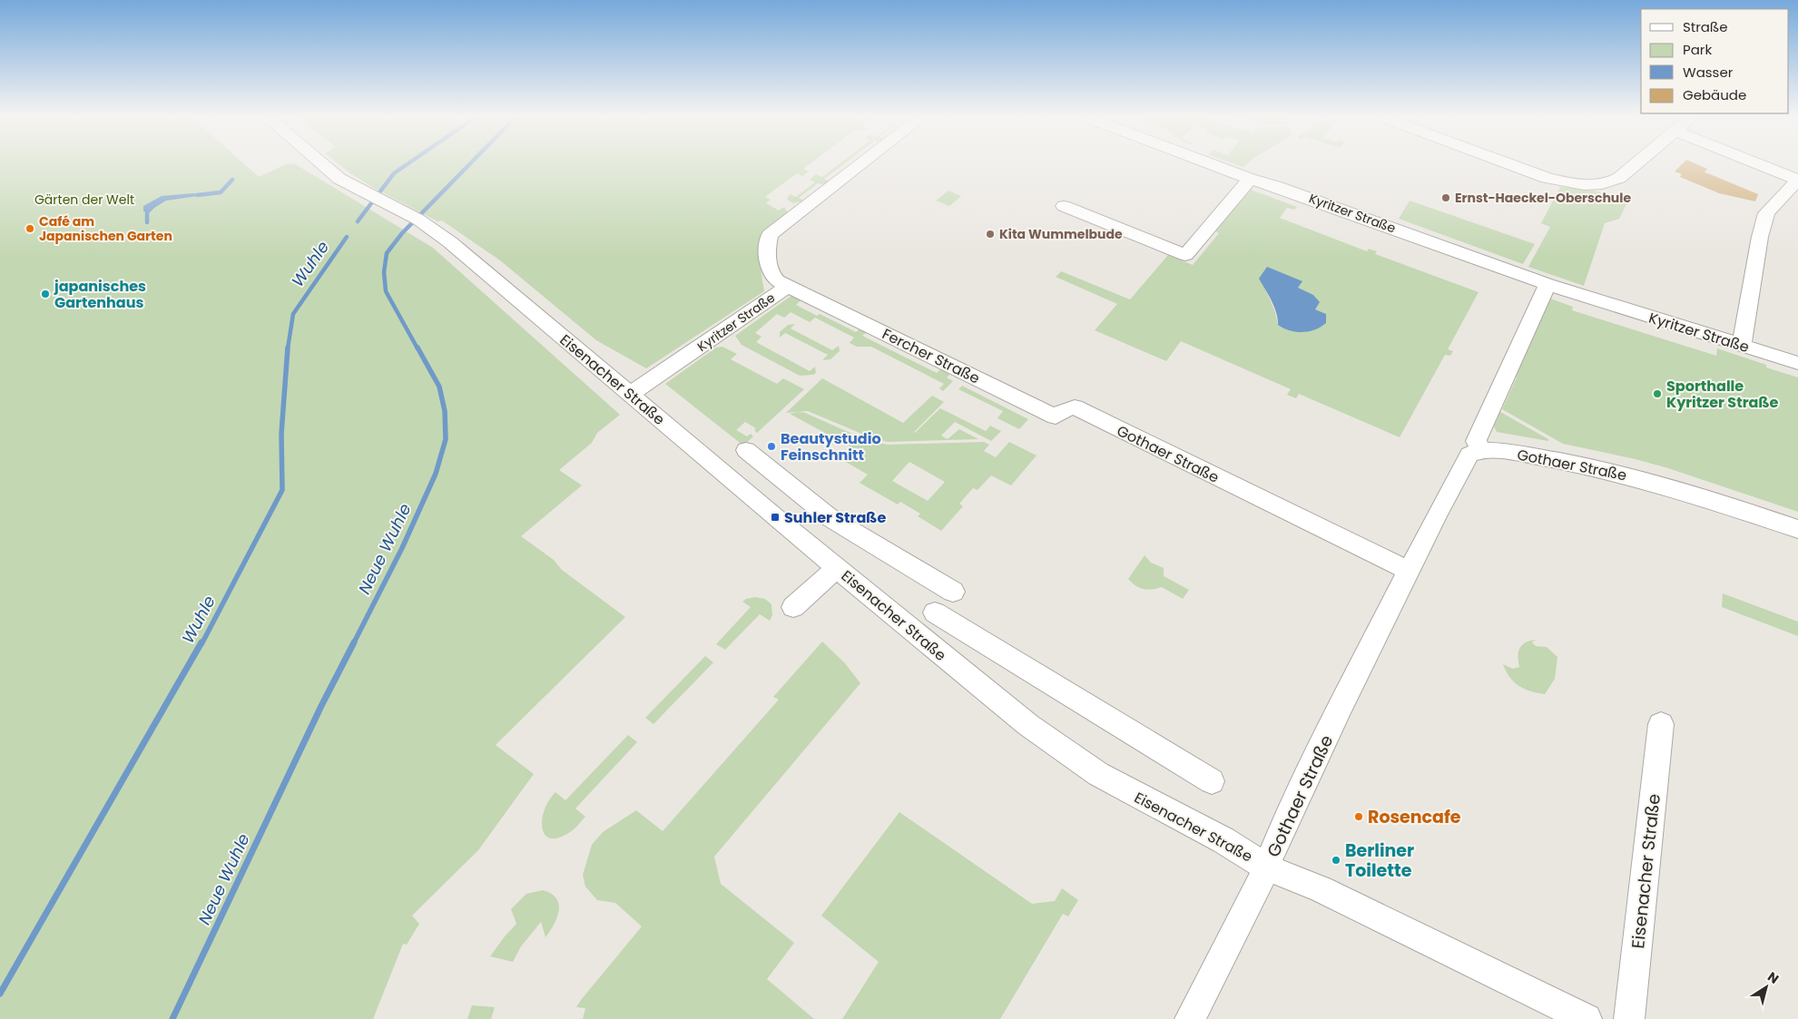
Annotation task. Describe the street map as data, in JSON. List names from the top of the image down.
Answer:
{
  "streets": {
    "street": [
      "Kyritzer Straße",
      "Fercher Straße",
      "Eisenacher Straße",
      "Gothaer Straße"
    ]
  },
  "crossings": [
    ["Kyritzer Straße", "Fercher Straße"],
    ["Kyritzer Straße", "Eisenacher Straße"],
    ["Fercher Straße", "Gothaer Straße"],
    ["Eisenacher Straße", "Gothaer Straße"]
  ],
  "water": ["Wuhle", "Neue Wuhle"],
  "parks": ["Gärten der Welt"],
  "places": {
    "other": [
      "Ernst-Haeckel-Oberschule",
      "Café am Japanischen Garten",
      "Kita Wummelbude",
      "japanisches Gartenhaus",
      "Sporthalle Kyritzer Straße",
      "Beautystudio Feinschnitt",
      "Rosencafe",
      "Berliner Toilette"
    ],
    "transit": ["Suhler Straße"]
  },
  "legend": [
    "Straße",
    "Park",
    "Wasser",
    "Gebäude"
  ],
  "north": "top right"
}
